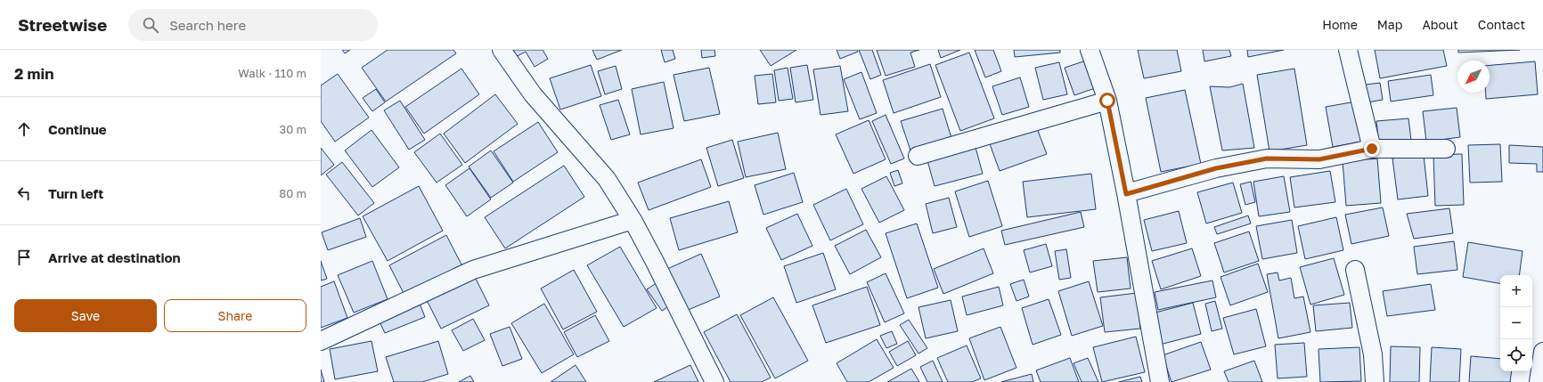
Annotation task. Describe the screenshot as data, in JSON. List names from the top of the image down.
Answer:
{
  "north": "bottom left",
  "page": {
    "header": "Streetwise",
    "search": "Search here",
    "nav": [
      "Home",
      "Map",
      "About",
      "Contact"
    ],
    "heading": ["2 min", "Walk · 110 m"],
    "list": [
      ["Continue", "30 m"],
      ["Turn left", "80 m"],
      "Arrive at destination"
    ],
    "map_buttons": ["+", "−"],
    "buttons": ["Save", "Share"]
  }
}
